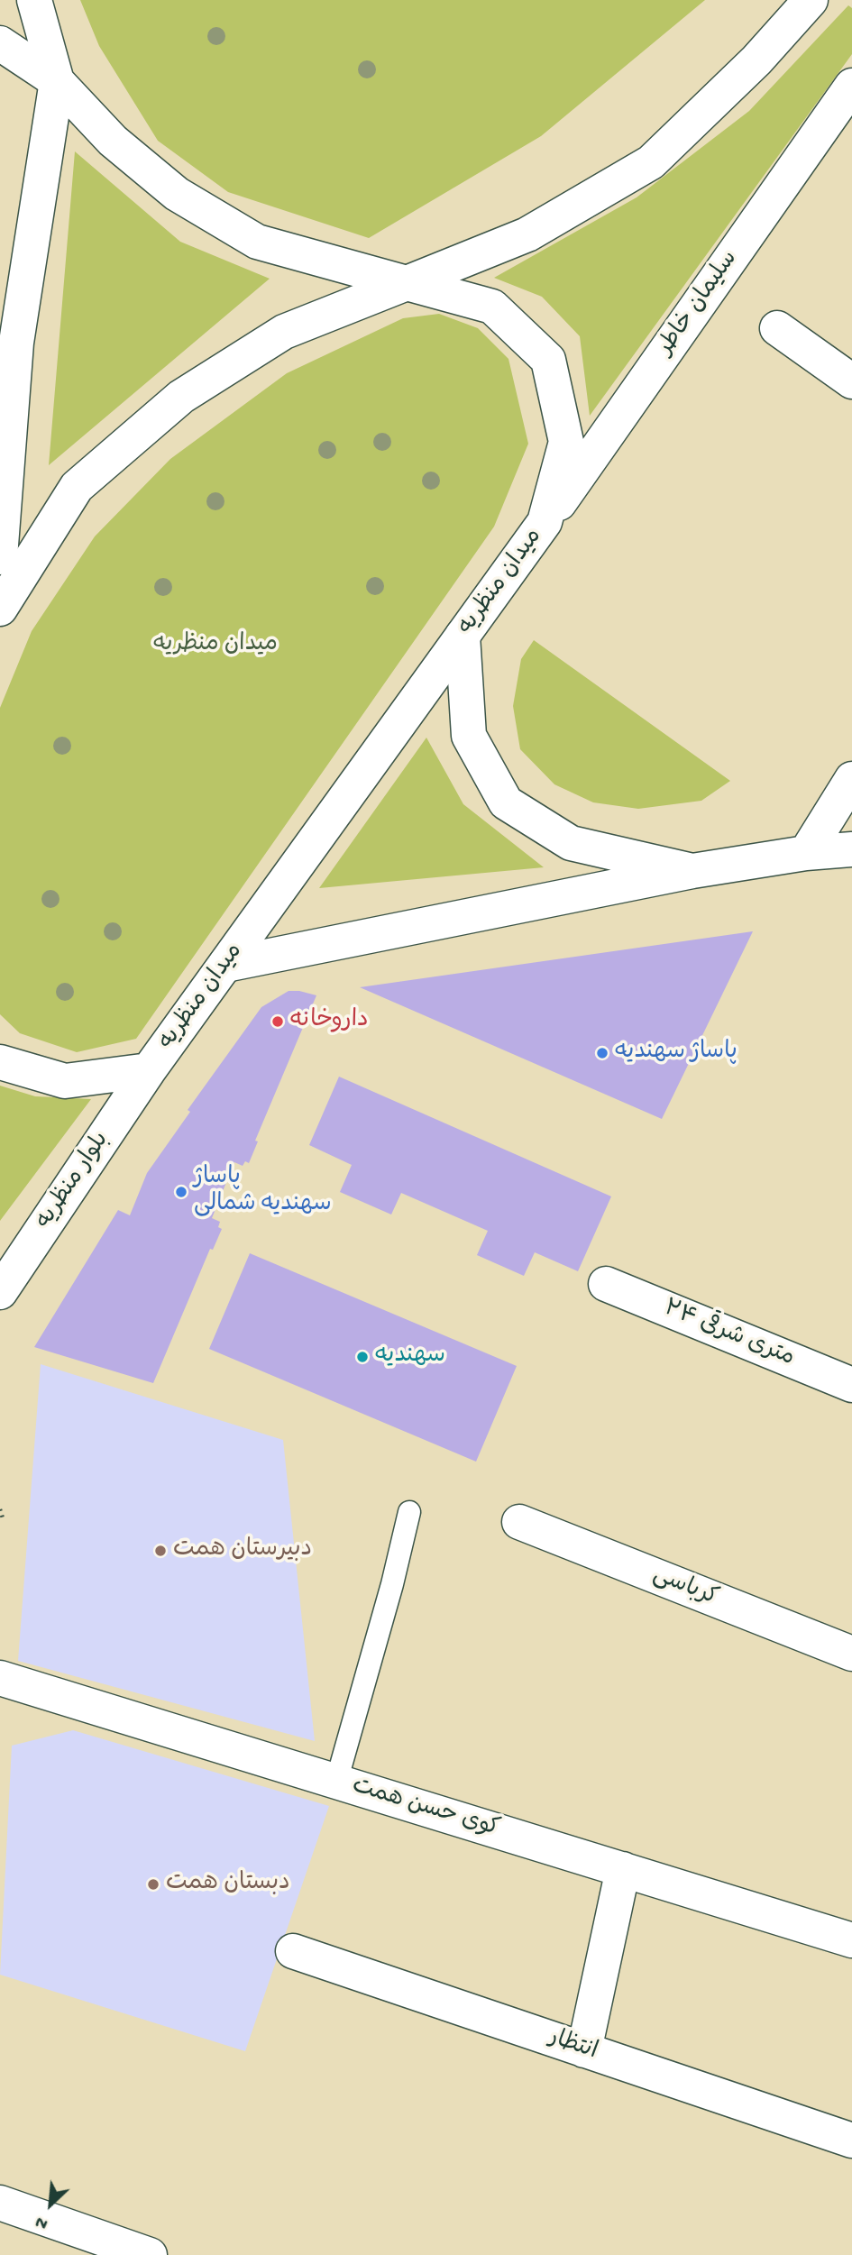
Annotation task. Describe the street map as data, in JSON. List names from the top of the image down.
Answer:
{
  "streets": {
    "main road": [
      "سلیمان خاطر",
      "ميدان منظریه",
      "بلوار منظریه",
      "۲۴ متری شرقی",
      "کرباسی",
      "کوی حسن همت",
      "انتظار"
    ]
  },
  "crossings": [
    ["سلیمان خاطر", "ميدان منظریه"],
    ["ميدان منظریه", "بلوار منظریه"]
  ],
  "parks": ["میدان منظریه"],
  "places": [
    "داروخانه",
    "پاساژ سهندیه",
    "پاساژ سهندیه شمالی",
    "سهندیه",
    "دبیرستان همت",
    "دبستان همت"
  ],
  "north": "bottom left"
}
